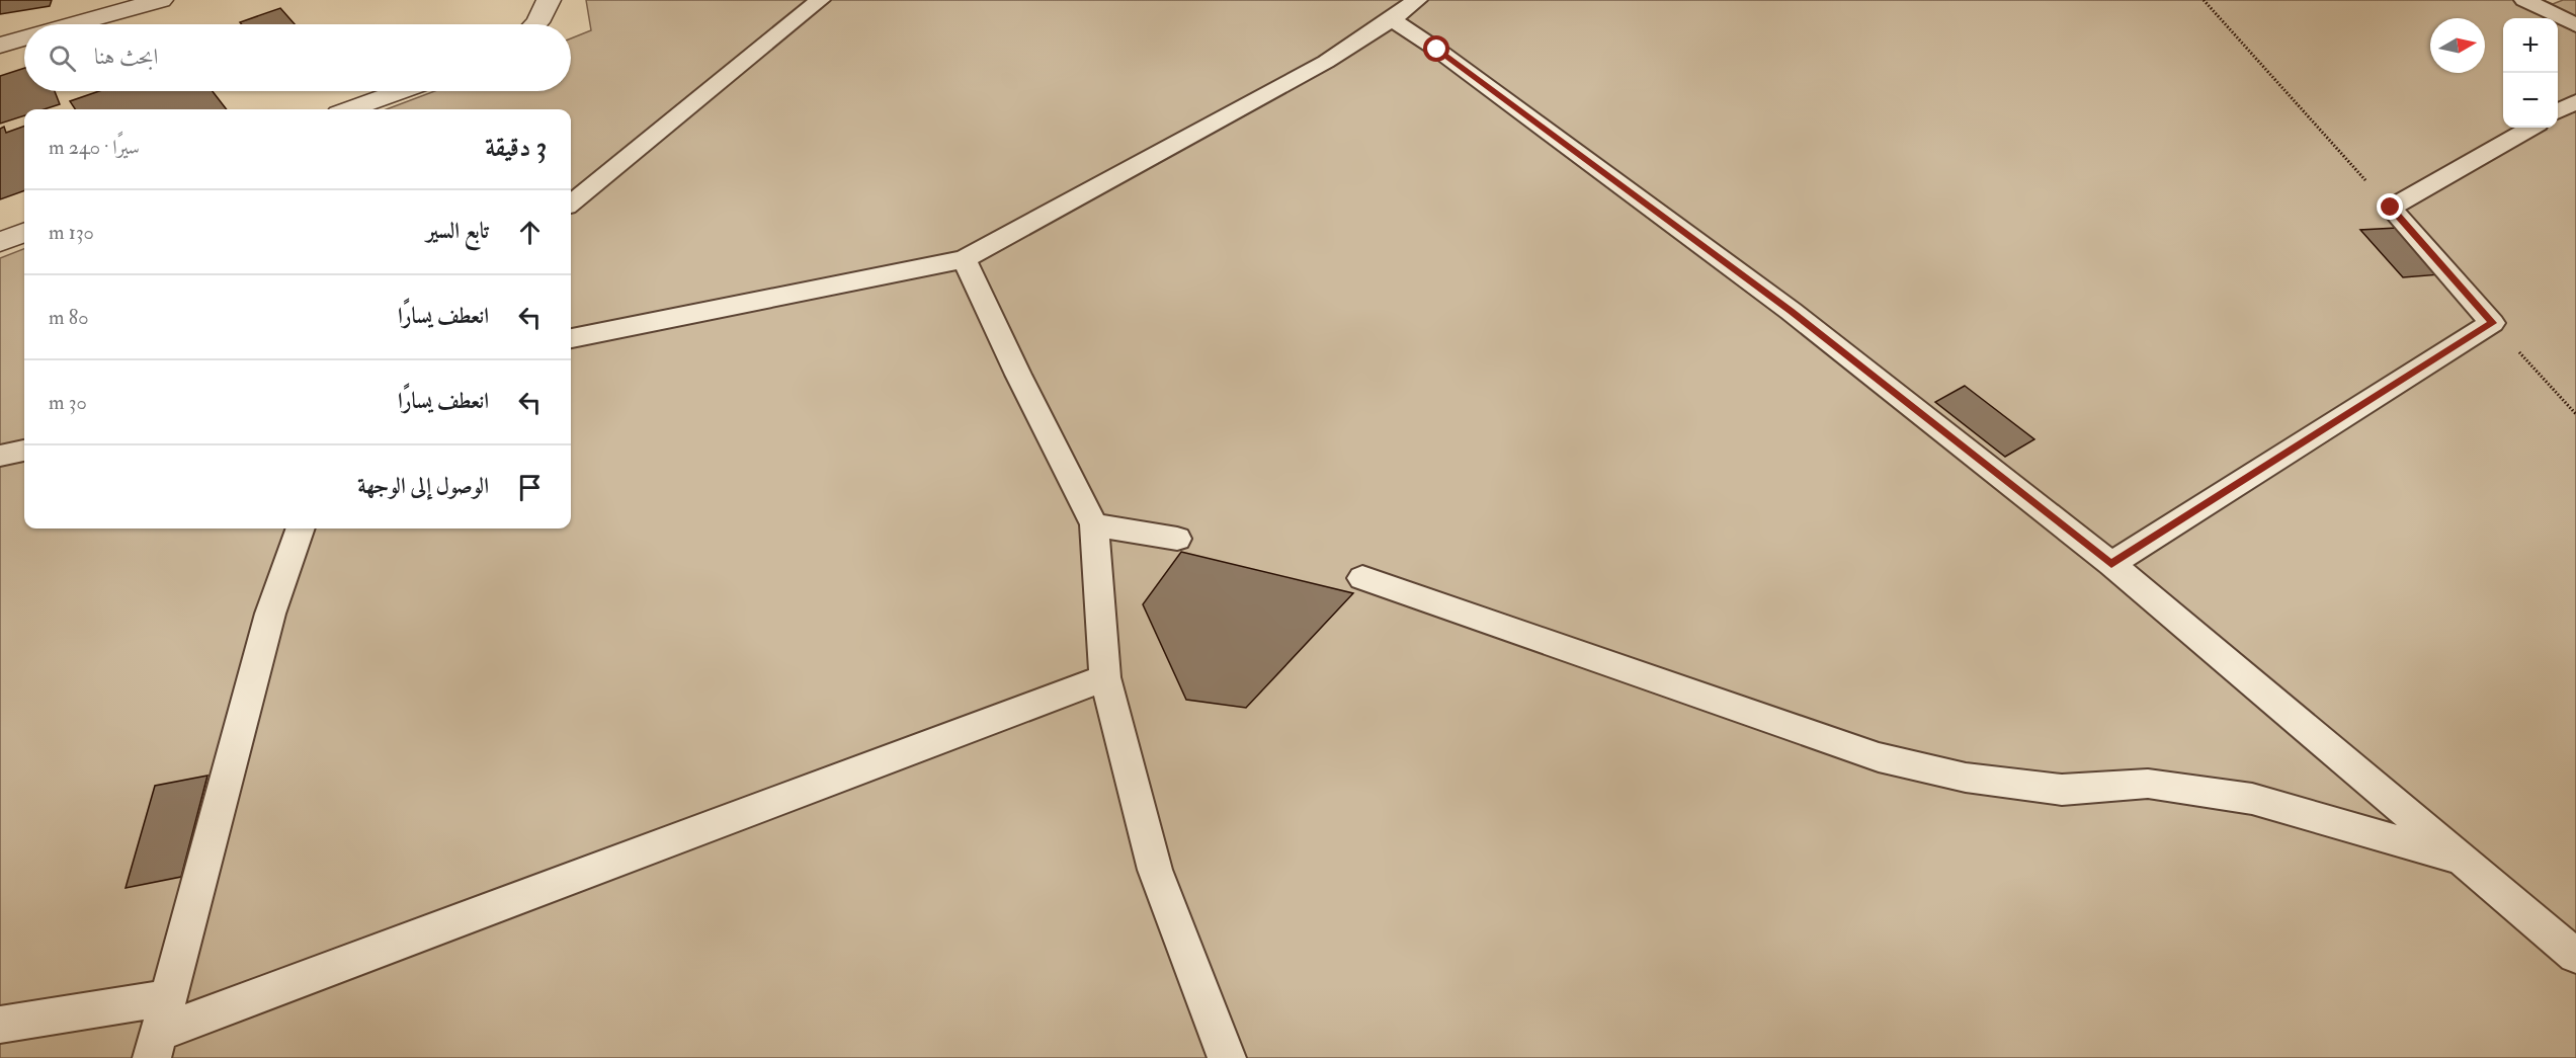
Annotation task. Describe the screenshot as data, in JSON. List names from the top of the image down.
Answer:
{
  "north": "right",
  "page": {
    "map_buttons": ["+", "−"],
    "search": "ابحث هنا",
    "heading": ["3 دقيقة", "سيرًا · 240 m"],
    "list": [
      ["تابع السير", "130 m"],
      ["انعطف يسارًا", "80 m"],
      ["انعطف يسارًا", "30 m"],
      "الوصول إلى الوجهة"
    ]
  }
}
